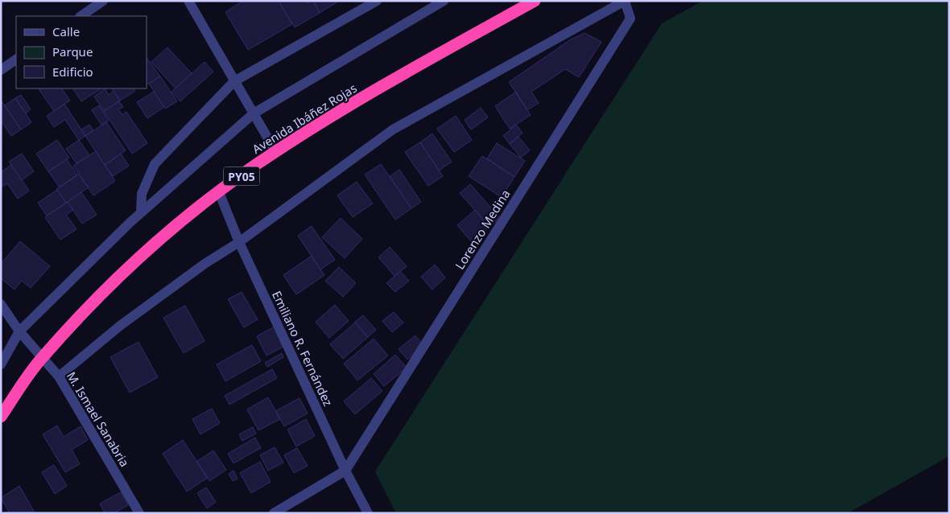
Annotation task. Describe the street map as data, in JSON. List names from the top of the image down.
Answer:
{
  "streets": {
    "highway": ["Avenida Ibáñez Rojas", "PY05"],
    "street": ["Lorenzo Medina", "Emiliano R. Fernández", "M. Ismael Sanabria"]
  },
  "crossings": [
    ["Avenida Ibáñez Rojas", "Emiliano R. Fernández"],
    ["Avenida Ibáñez Rojas", "M. Ismael Sanabria"],
    ["Lorenzo Medina", "Emiliano R. Fernández"]
  ],
  "legend": ["Calle", "Parque", "Edificio"]
}
